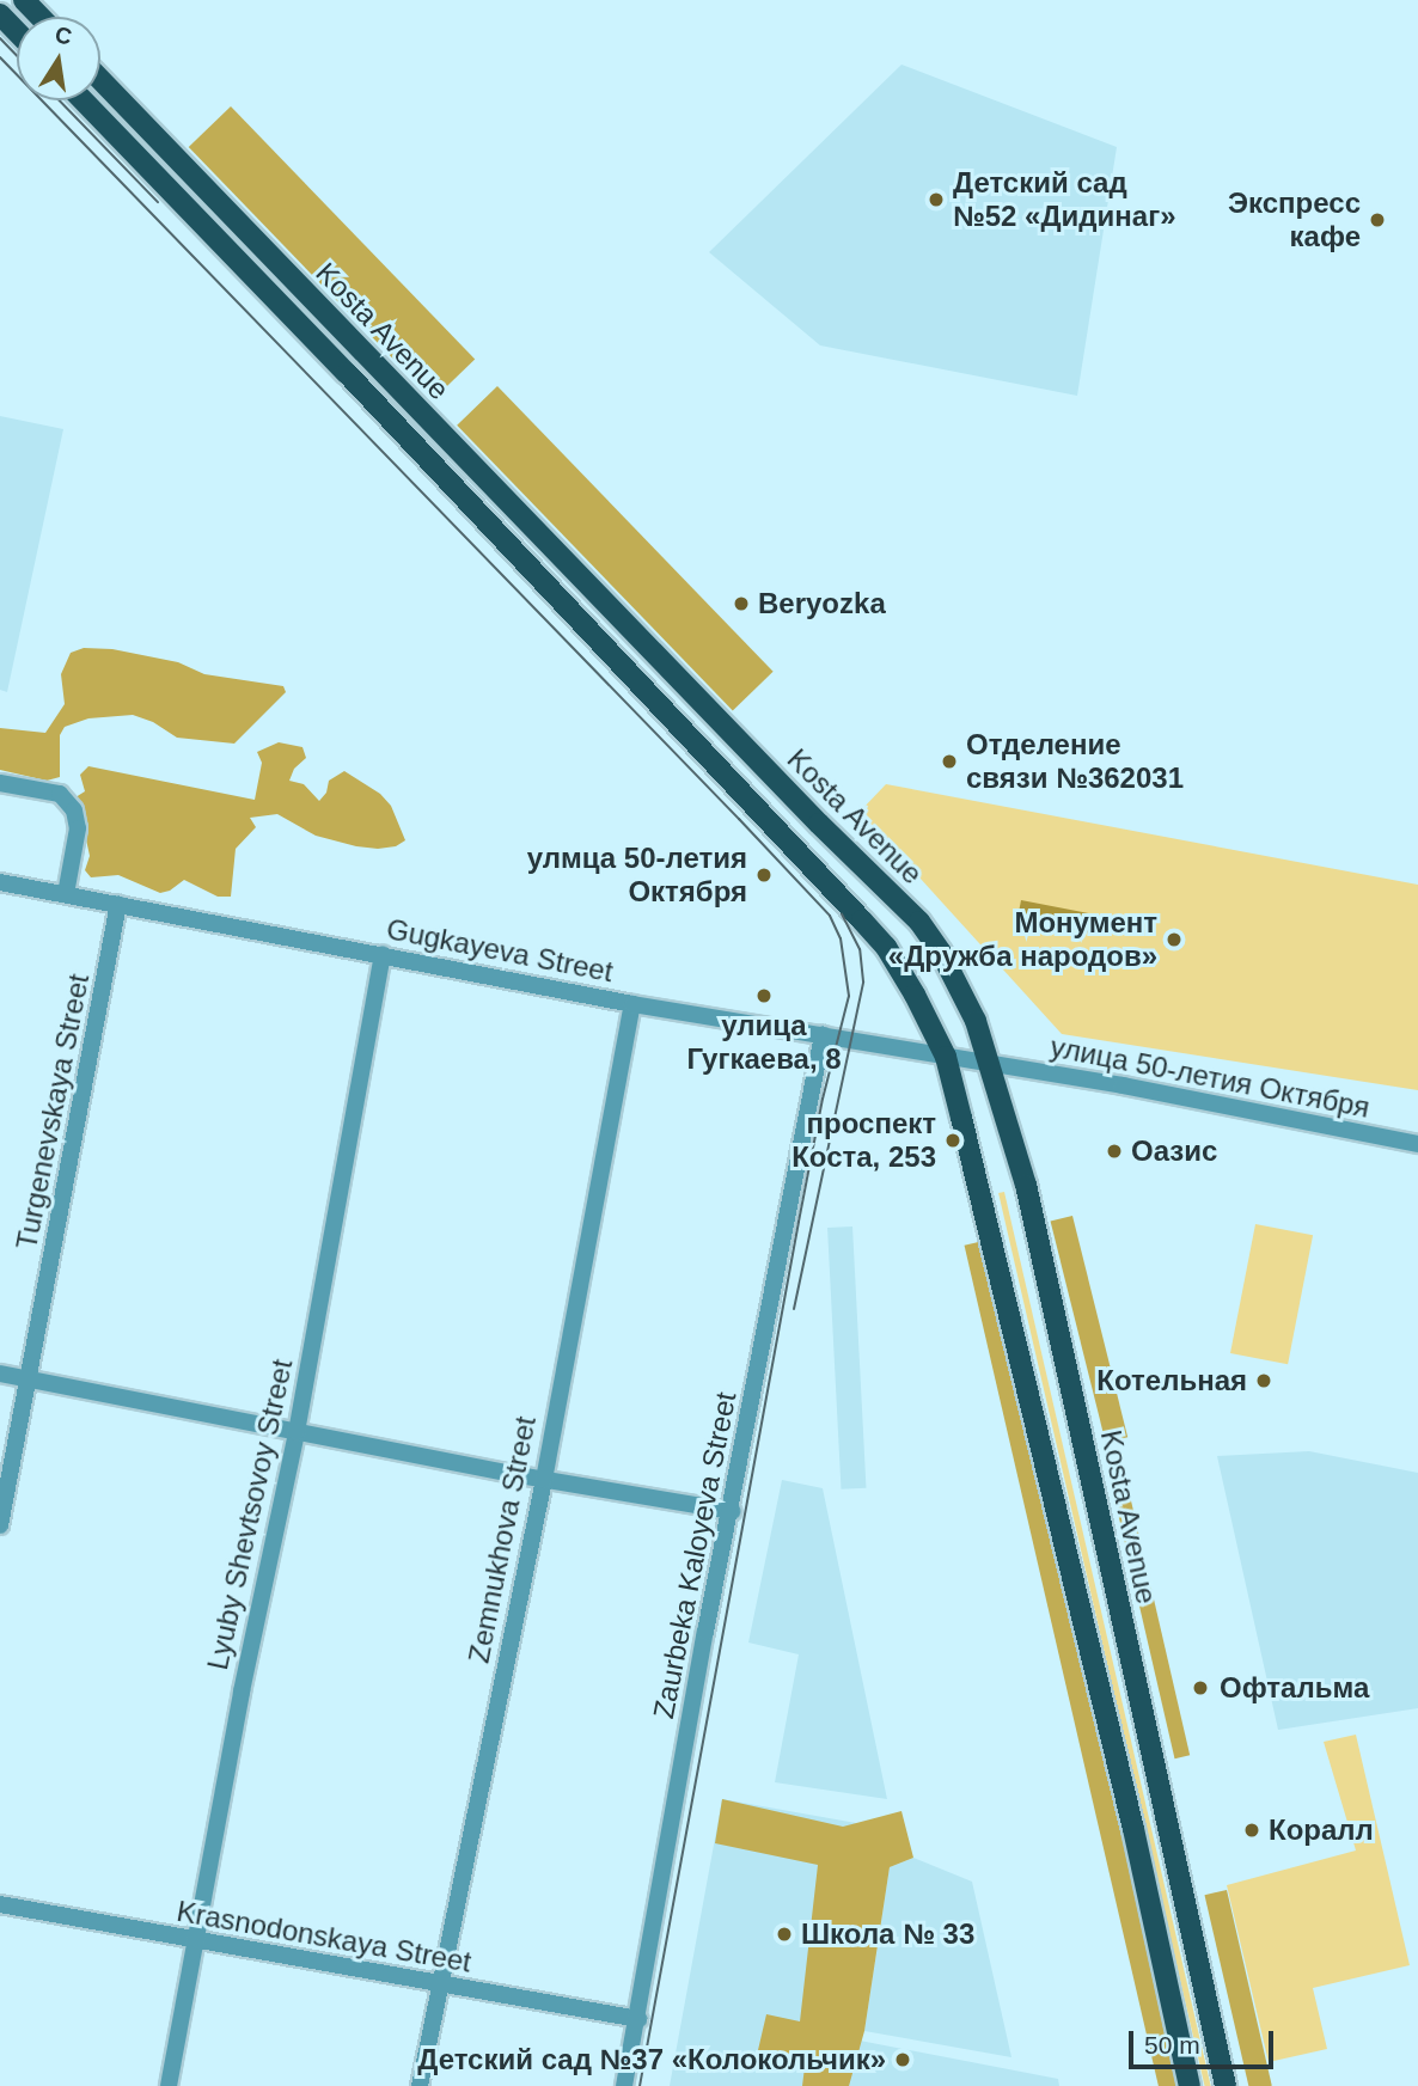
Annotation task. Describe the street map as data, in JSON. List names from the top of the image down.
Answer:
{
  "streets": {
    "main road": ["Kosta Avenue"],
    "street": [
      "Gugkayeva Street",
      "улица 50-летия Октября",
      "Turgenevskaya Street",
      "Lyuby Shevtsovoy Street",
      "Zemnukhova Street",
      "Zaurbeka Kaloyeva Street",
      "Krasnodonskaya Street"
    ]
  },
  "crossings": [
    ["Kosta Avenue", "Gugkayeva Street"],
    ["Kosta Avenue", "улица 50-летия Октября"],
    ["Gugkayeva Street", "улица 50-летия Октября"],
    ["Gugkayeva Street", "Turgenevskaya Street"],
    ["Gugkayeva Street", "Lyuby Shevtsovoy Street"],
    ["Gugkayeva Street", "Zemnukhova Street"],
    ["Gugkayeva Street", "Zaurbeka Kaloyeva Street"],
    ["Lyuby Shevtsovoy Street", "Krasnodonskaya Street"],
    ["Zemnukhova Street", "Krasnodonskaya Street"],
    ["Zaurbeka Kaloyeva Street", "Krasnodonskaya Street"]
  ],
  "places": [
    "Детский сад №52 «Дидинаг»",
    "Экспресс кафе",
    "Beryozka",
    "Отделение связи №362031",
    "улмца 50-летия Октября",
    "Монумент «Дружба народов»",
    "улица Гугкаева, 8",
    "проспект Коста, 253",
    "Оазис",
    "Котельная",
    "Офтальма",
    "Коралл",
    "Школа № 33",
    "Детский сад №37 «Колокольчик»"
  ],
  "scale_bar": "50 m",
  "north": "top"
}
